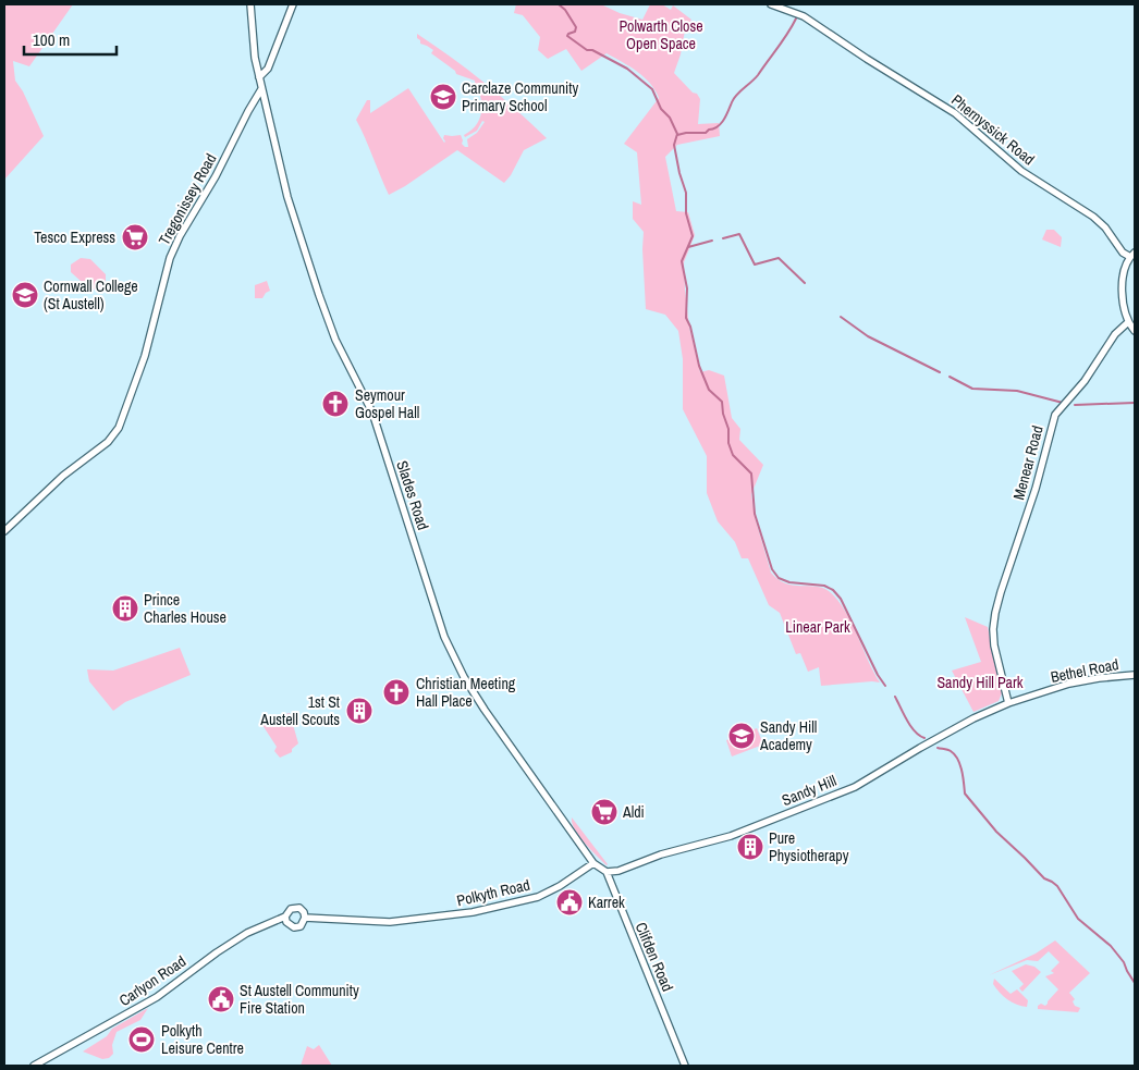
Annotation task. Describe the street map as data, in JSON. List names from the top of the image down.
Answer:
{
  "streets": {
    "street": [
      "Phernyssick Road",
      "Tregonissey Road",
      "Menear Road",
      "Slades Road",
      "Bethel Road",
      "Sandy Hill",
      "Polkyth Road",
      "Clifden Road",
      "Carlyon Road"
    ]
  },
  "crossings": [
    ["Tregonissey Road", "Slades Road"],
    ["Menear Road", "Bethel Road"],
    ["Menear Road", "Sandy Hill"],
    ["Slades Road", "Polkyth Road"],
    ["Bethel Road", "Sandy Hill"],
    ["Sandy Hill", "Clifden Road"],
    ["Polkyth Road", "Carlyon Road"]
  ],
  "parks": ["Polwarth Close Open Space", "Linear Park", "Sandy Hill Park"],
  "places": {
    "school or university": ["Carclaze Community Primary School", "Cornwall College (St Austell)", "Sandy Hill Academy"],
    "supermarket": ["Tesco Express", "Aldi"],
    "church": ["Seymour Gospel Hall", "Christian Meeting Hall Place"],
    "building": ["Prince Charles House", "1st St Austell Scouts", "Pure Physiotherapy"],
    "public building": ["Karrek", "St Austell Community Fire Station"],
    "sports": ["Polkyth Leisure Centre"]
  },
  "scale_bar": "100 m"
}
